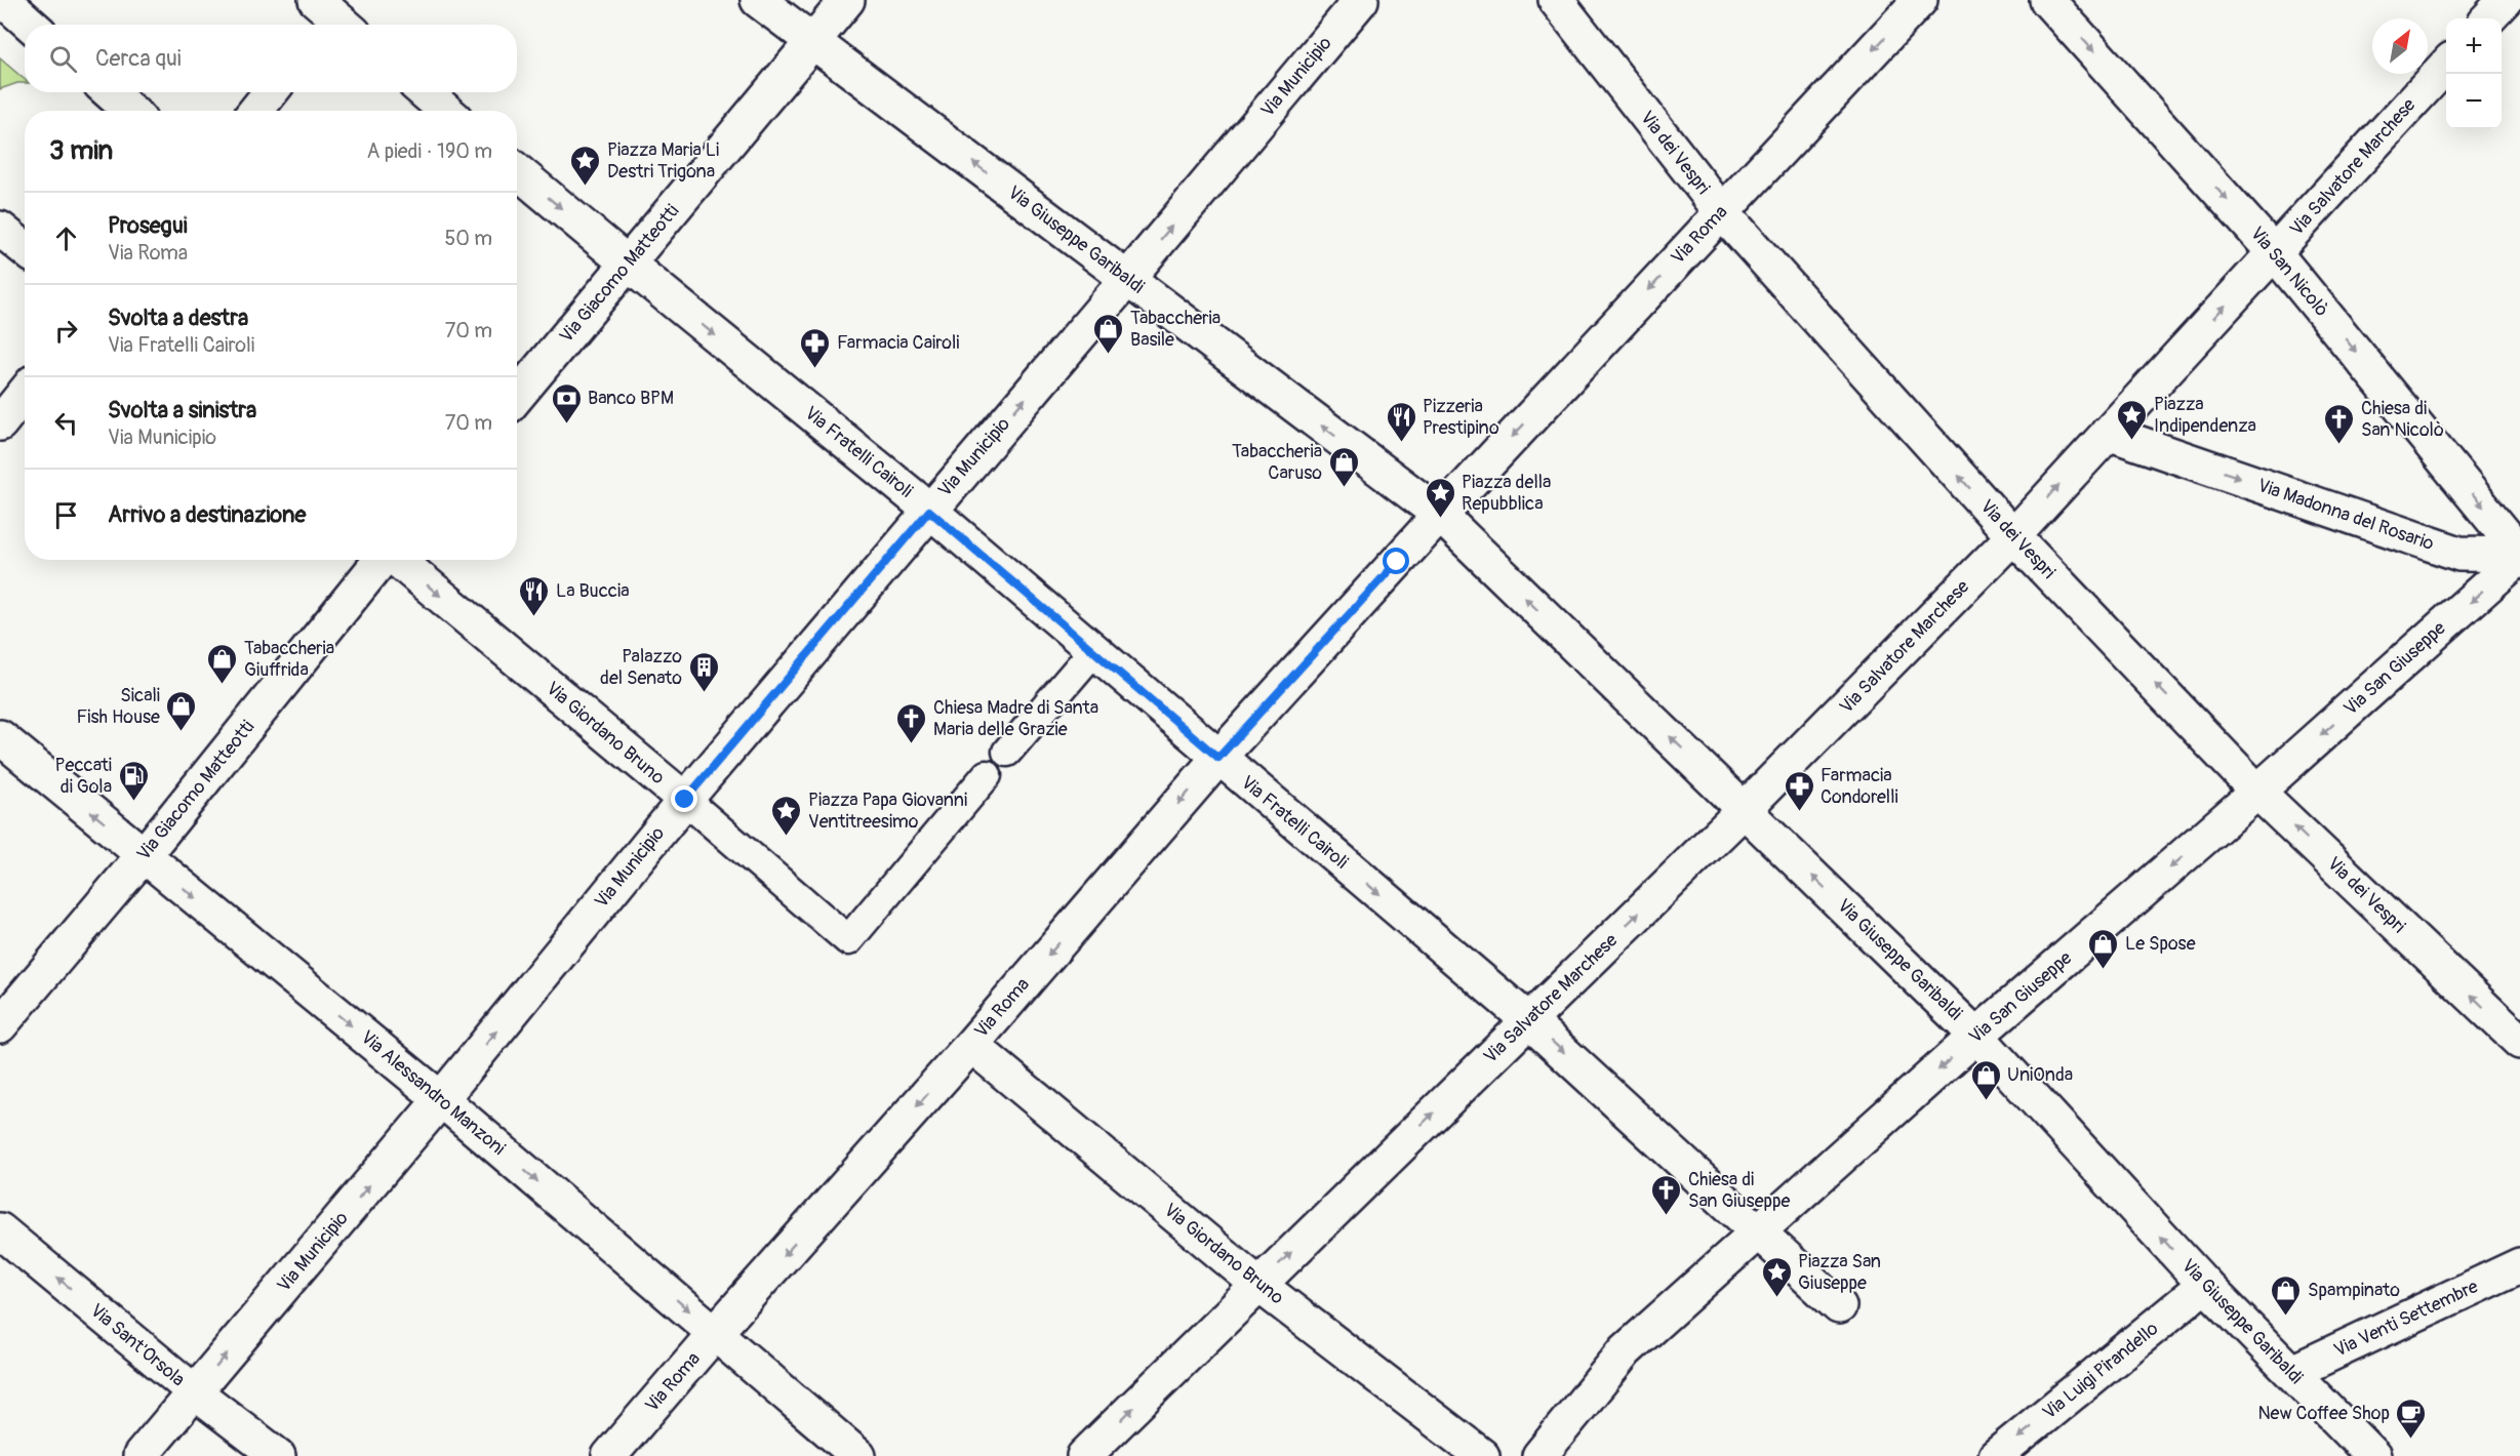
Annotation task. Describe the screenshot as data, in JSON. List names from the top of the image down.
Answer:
{
  "streets": {
    "street": [
      "Via Municipio",
      "Via dei Vespri",
      "Via Salvatore Marchese",
      "Via Roma",
      "Via Giuseppe Garibaldi",
      "Via San Nicolò",
      "Via Giacomo Matteotti",
      "Via Fratelli Cairoli",
      "Via Madonna del Rosario",
      "Via San Giuseppe",
      "Via Giordano Bruno",
      "Via Alessandro Manzoni",
      "Via Venti Settembre",
      "Via Sant'Orsola",
      "Via Luigi Pirandello"
    ]
  },
  "crossings": [
    ["Via Municipio", "Via Giuseppe Garibaldi"],
    ["Via Municipio", "Via Fratelli Cairoli"],
    ["Via Municipio", "Via Giordano Bruno"],
    ["Via Municipio", "Via Alessandro Manzoni"],
    ["Via Municipio", "Via Sant'Orsola"],
    ["Via dei Vespri", "Via Salvatore Marchese"],
    ["Via dei Vespri", "Via Roma"],
    ["Via dei Vespri", "Via San Giuseppe"],
    ["Via Salvatore Marchese", "Via Giuseppe Garibaldi"],
    ["Via Salvatore Marchese", "Via San Nicolò"],
    ["Via Salvatore Marchese", "Via Fratelli Cairoli"],
    ["Via Salvatore Marchese", "Via Madonna del Rosario"],
    ["Via Salvatore Marchese", "Via Giordano Bruno"],
    ["Via Roma", "Via Giuseppe Garibaldi"],
    ["Via Roma", "Via Fratelli Cairoli"],
    ["Via Roma", "Via Giordano Bruno"],
    ["Via Roma", "Via Alessandro Manzoni"],
    ["Via Giuseppe Garibaldi", "Via Giacomo Matteotti"],
    ["Via Giuseppe Garibaldi", "Via San Giuseppe"],
    ["Via Giuseppe Garibaldi", "Via Venti Settembre"],
    ["Via Giuseppe Garibaldi", "Via Luigi Pirandello"],
    ["Via San Nicolò", "Via Madonna del Rosario"],
    ["Via San Nicolò", "Via San Giuseppe"],
    ["Via Giacomo Matteotti", "Via Fratelli Cairoli"],
    ["Via Giacomo Matteotti", "Via Alessandro Manzoni"],
    ["Via Fratelli Cairoli", "Via San Giuseppe"],
    ["Via Madonna del Rosario", "Via San Giuseppe"]
  ],
  "one_way": [
    "Via Municipio",
    "Via dei Vespri",
    "Via Salvatore Marchese",
    "Via Roma",
    "Via Giuseppe Garibaldi",
    "Via San Nicolò",
    "Via Fratelli Cairoli",
    "Via Madonna del Rosario",
    "Via San Giuseppe",
    "Via Sant'Orsola",
    "Via Luigi Pirandello"
  ],
  "places": {
    "place": [
      "Piazza Maria Li Destri Trigona",
      "Piazza Indipendenza",
      "Piazza della Repubblica",
      "Piazza Papa Giovanni Ventitreesimo",
      "Piazza San Giuseppe"
    ],
    "shop": [
      "Tabaccheria Basile",
      "Tabaccheria Caruso",
      "Tabaccheria Giuffrida",
      "Sicali Fish House",
      "Le Spose",
      "UniOnda",
      "Spampinato"
    ],
    "pharmacy": ["Farmacia Cairoli", "Farmacia Condorelli"],
    "bank": ["Banco BPM"],
    "restaurant": ["Pizzeria Prestipino", "La Buccia"],
    "church": ["Chiesa di San Nicolò", "Chiesa Madre di Santa Maria delle Grazie", "Chiesa di San Giuseppe"],
    "building": ["Palazzo del Senato"],
    "fuel station": ["Peccati di Gola"],
    "cafe": ["New Coffee Shop"]
  },
  "north": "top right",
  "page": {
    "map_buttons": ["+", "−"],
    "search": "Cerca qui",
    "heading": ["3 min", "A piedi · 190 m"],
    "list": [
      ["Prosegui", "Via Roma", "50 m"],
      ["Svolta a destra", "Via Fratelli Cairoli", "70 m"],
      ["Svolta a sinistra", "Via Municipio", "70 m"],
      "Arrivo a destinazione"
    ]
  }
}
